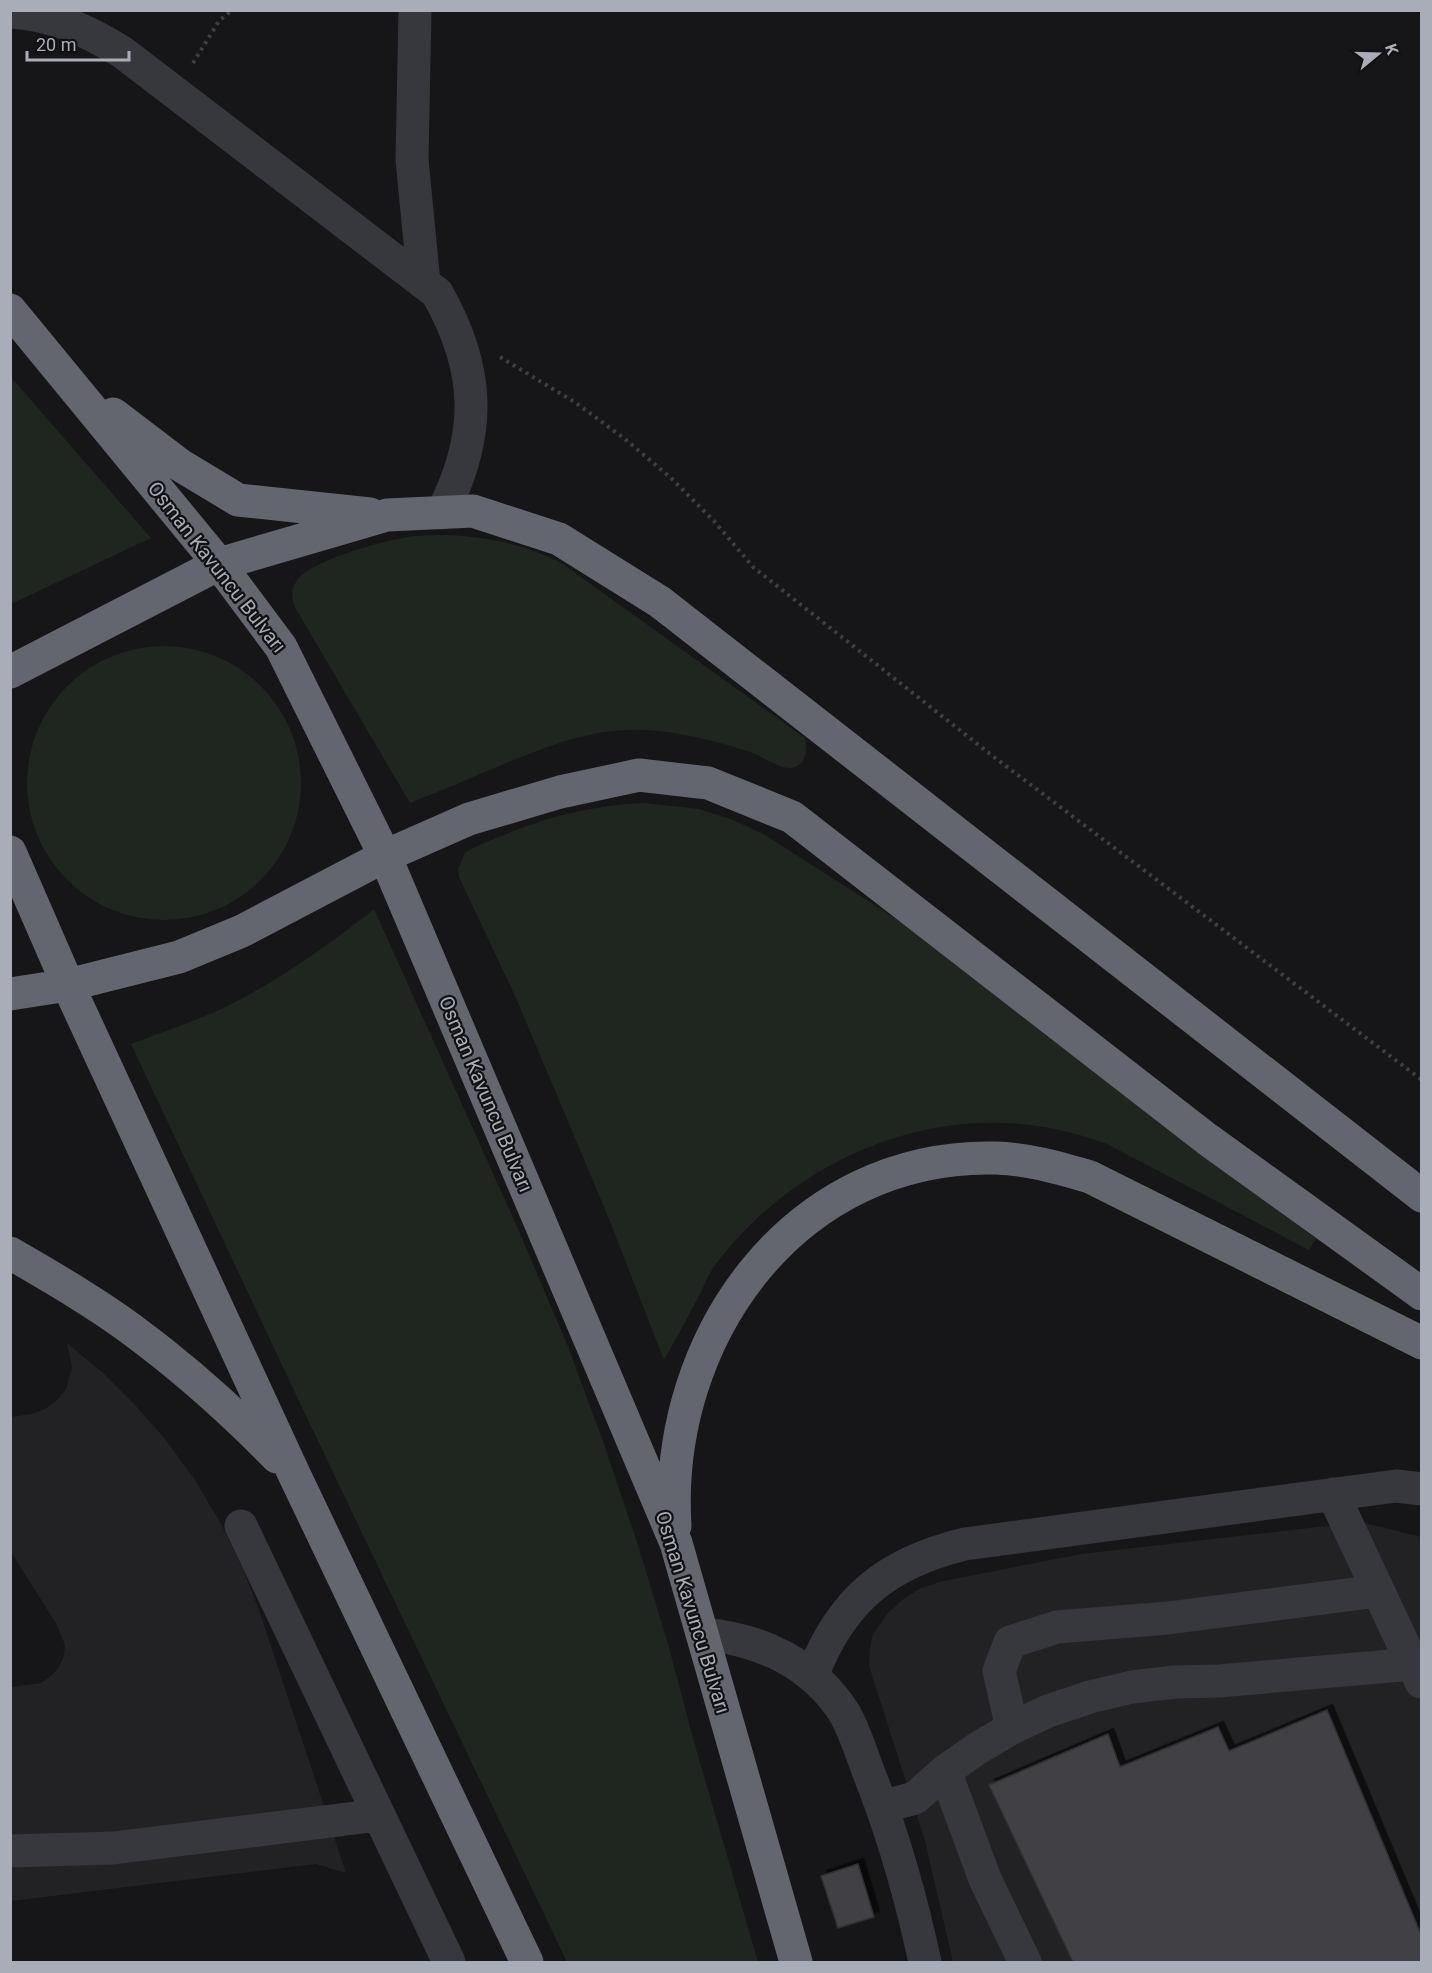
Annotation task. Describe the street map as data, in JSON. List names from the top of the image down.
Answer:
{
  "streets": {
    "highway": ["Osman Kavuncu Bulvarı"]
  },
  "scale_bar": "20 m",
  "north": "right"
}
